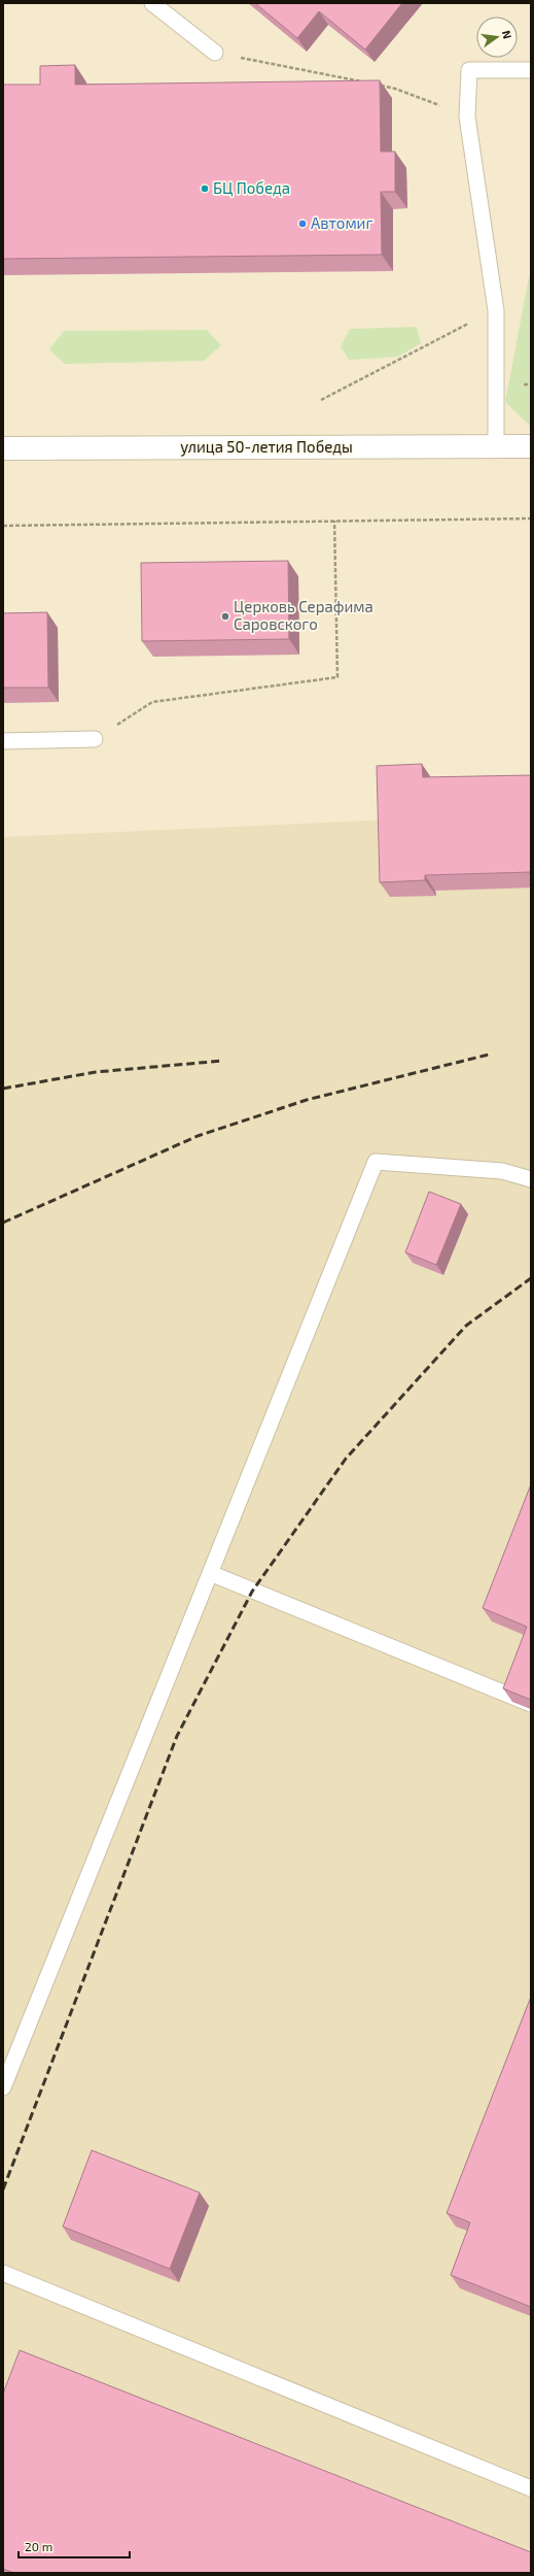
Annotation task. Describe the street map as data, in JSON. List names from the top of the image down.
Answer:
{
  "streets": {
    "street": ["улица 50-летия Победы"]
  },
  "places": ["БЦ Победа", "Автомиг", "Церковь Серафима Саровского"],
  "scale_bar": "20 m",
  "north": "right"
}
